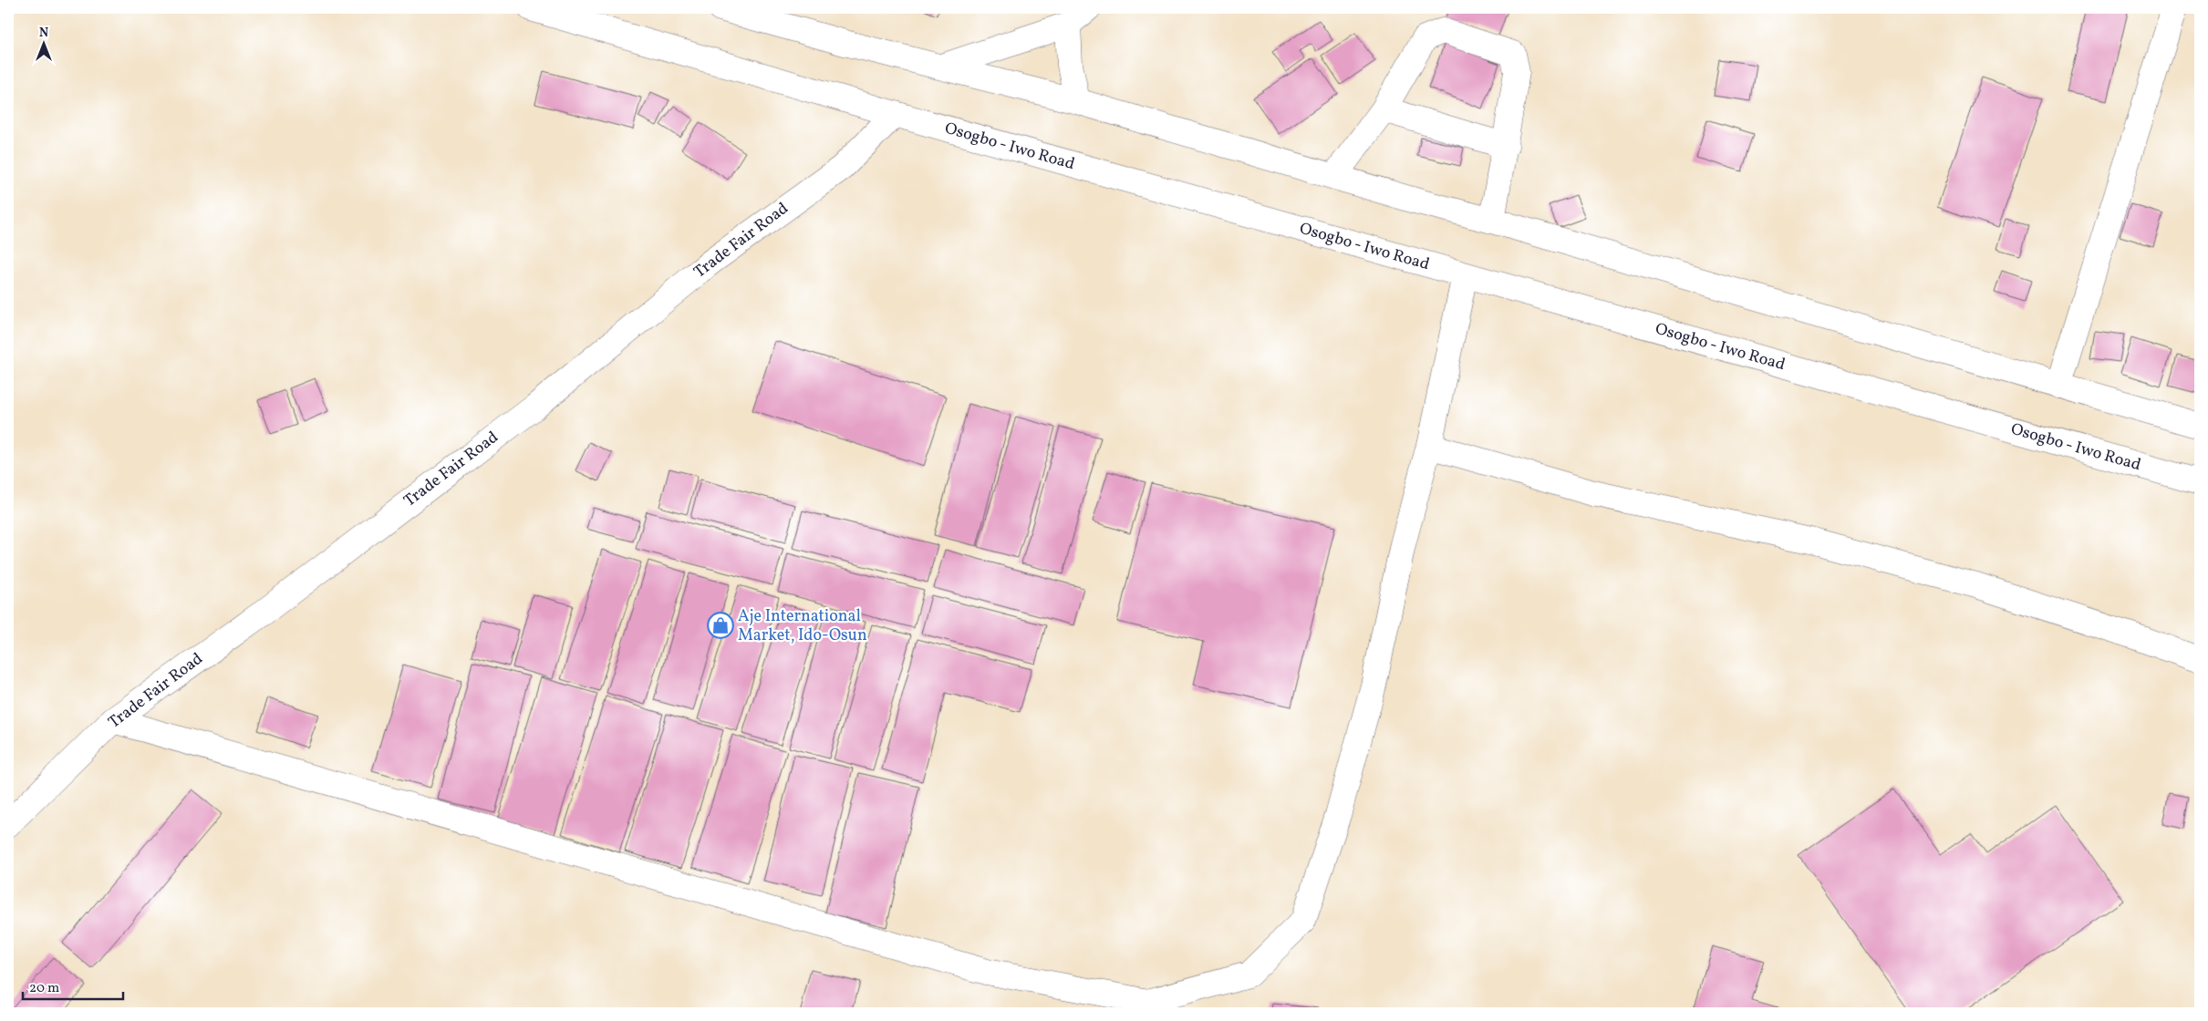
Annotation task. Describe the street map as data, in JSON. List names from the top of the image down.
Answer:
{
  "streets": {
    "main road": ["Osogbo - Iwo Road", "Trade Fair Road"]
  },
  "crossings": [
    ["Osogbo - Iwo Road", "Trade Fair Road"]
  ],
  "places": {
    "shop": ["Aje International Market, Ido-Osun"]
  },
  "scale_bar": "20 m",
  "north": "top"
}
